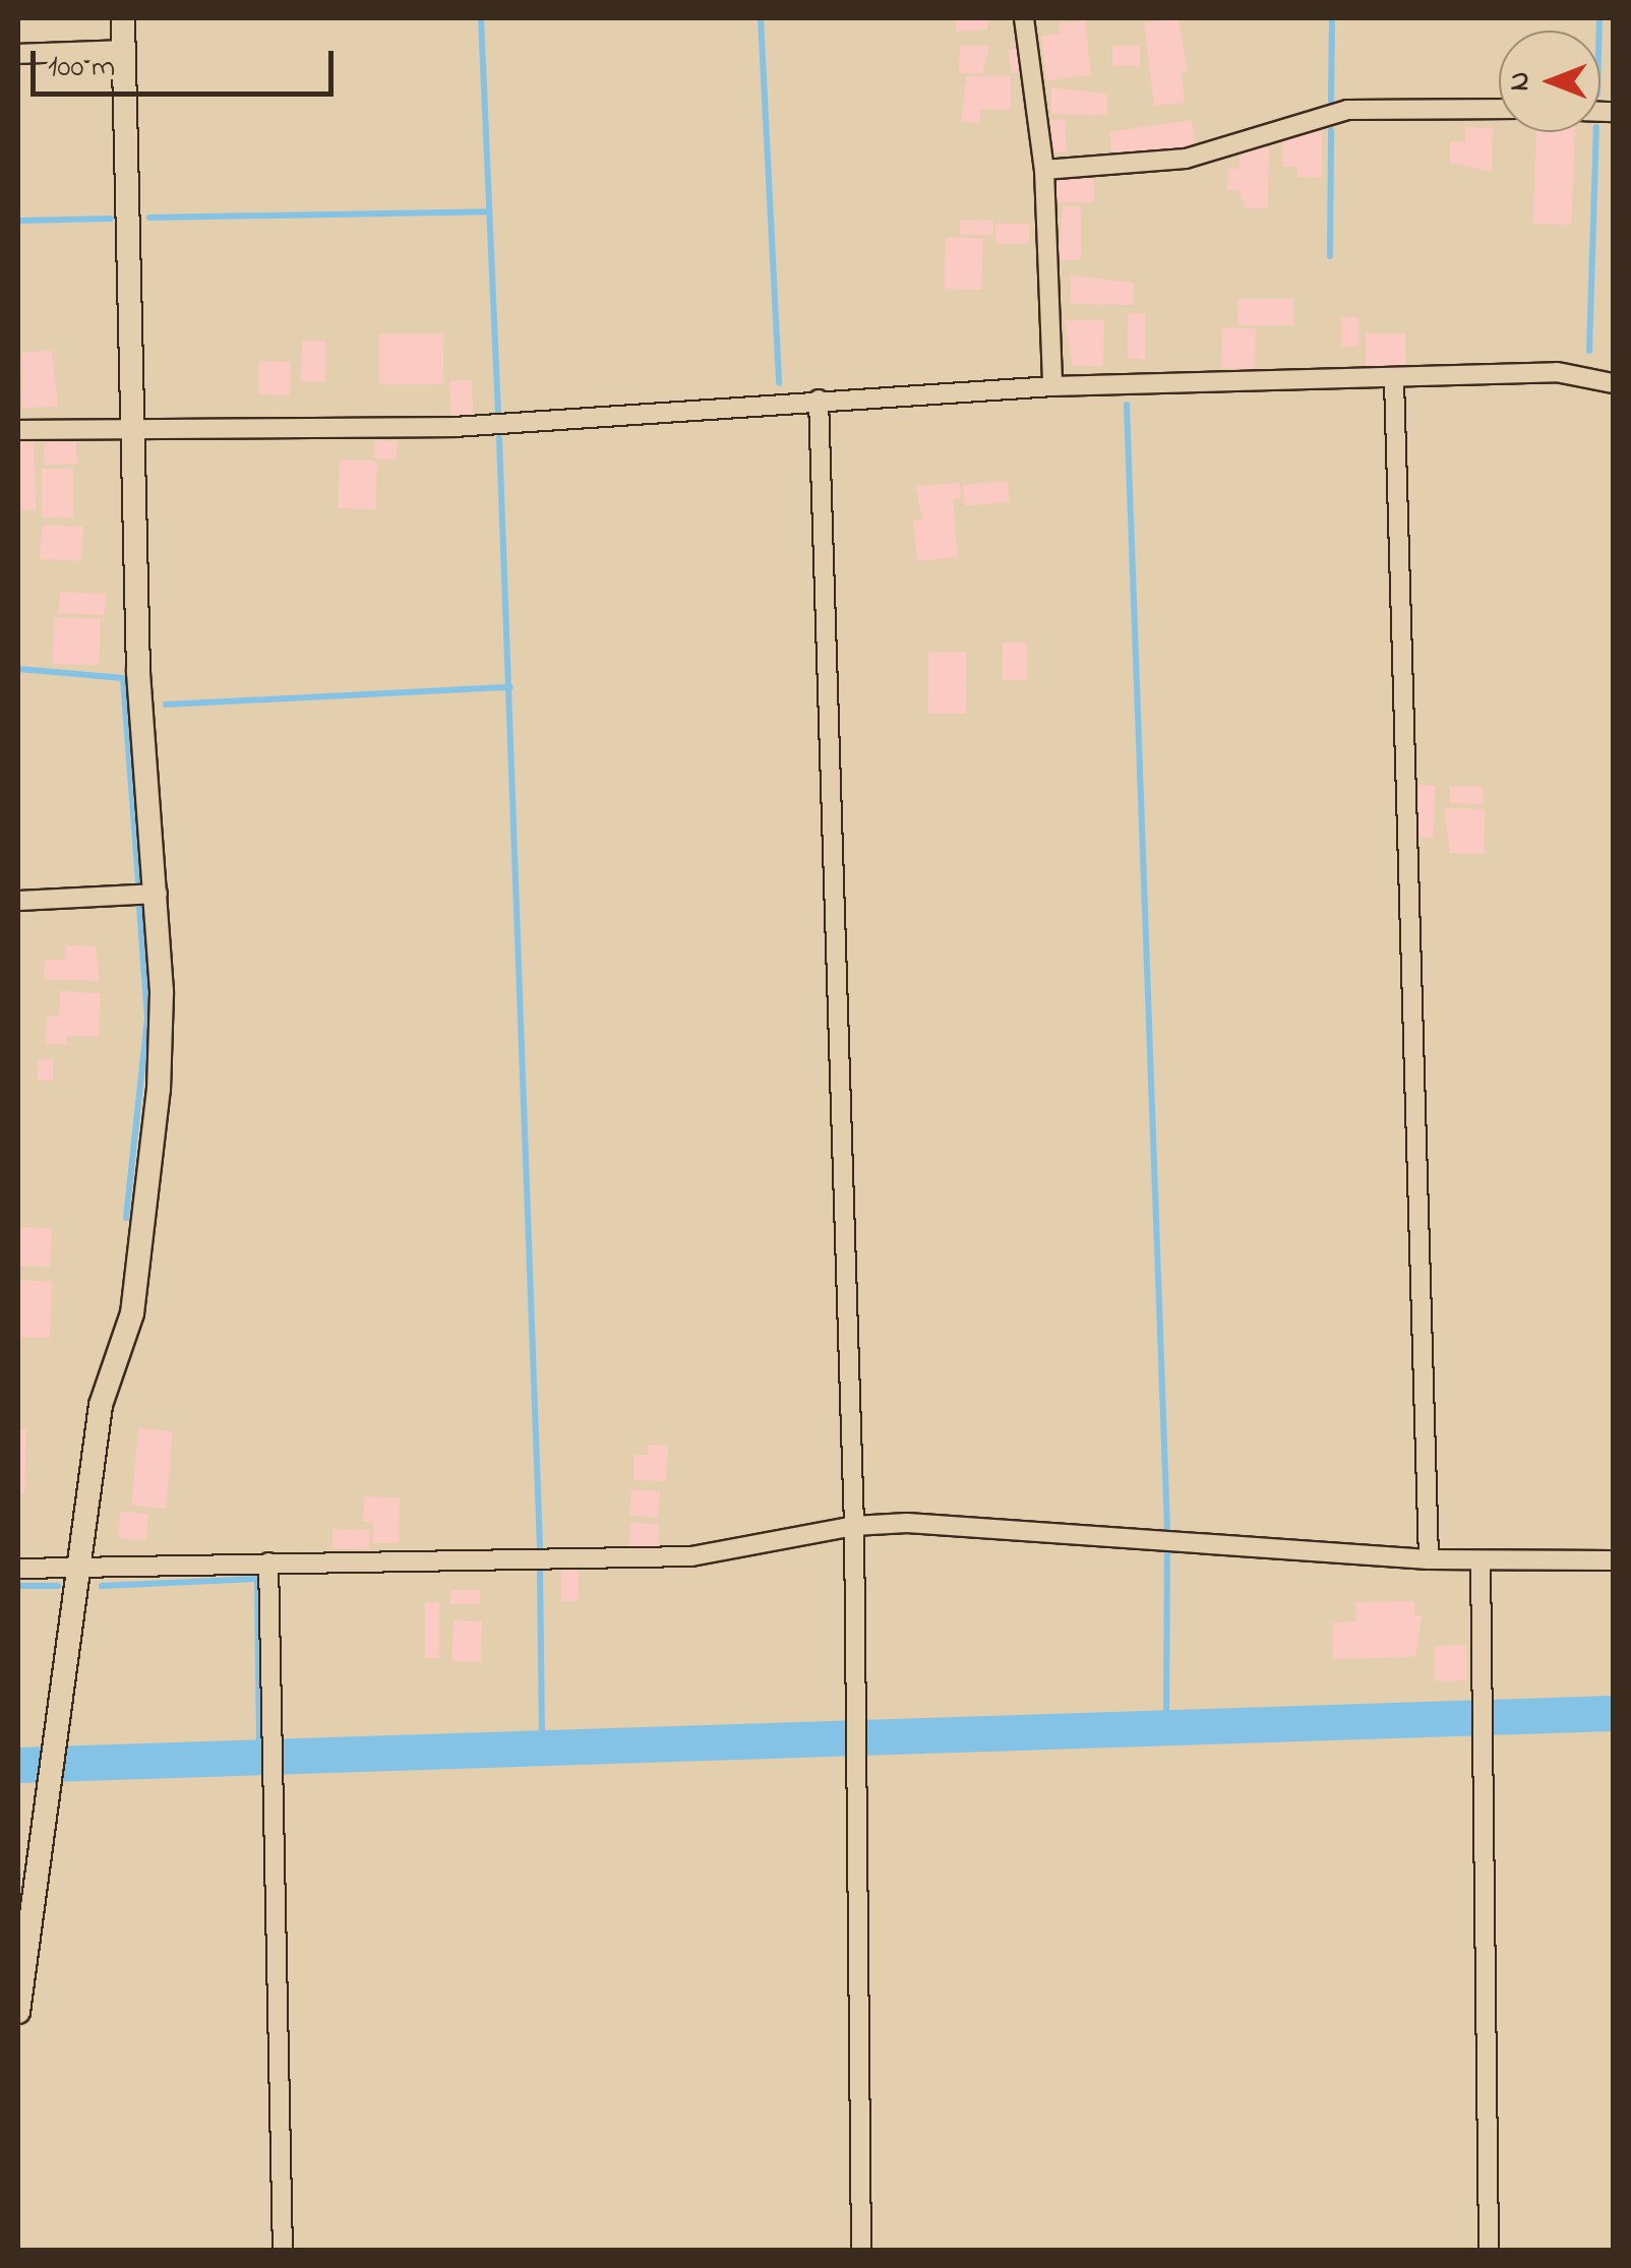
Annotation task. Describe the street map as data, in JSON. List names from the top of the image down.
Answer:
{
  "scale_bar": "100 m",
  "north": "left"
}
